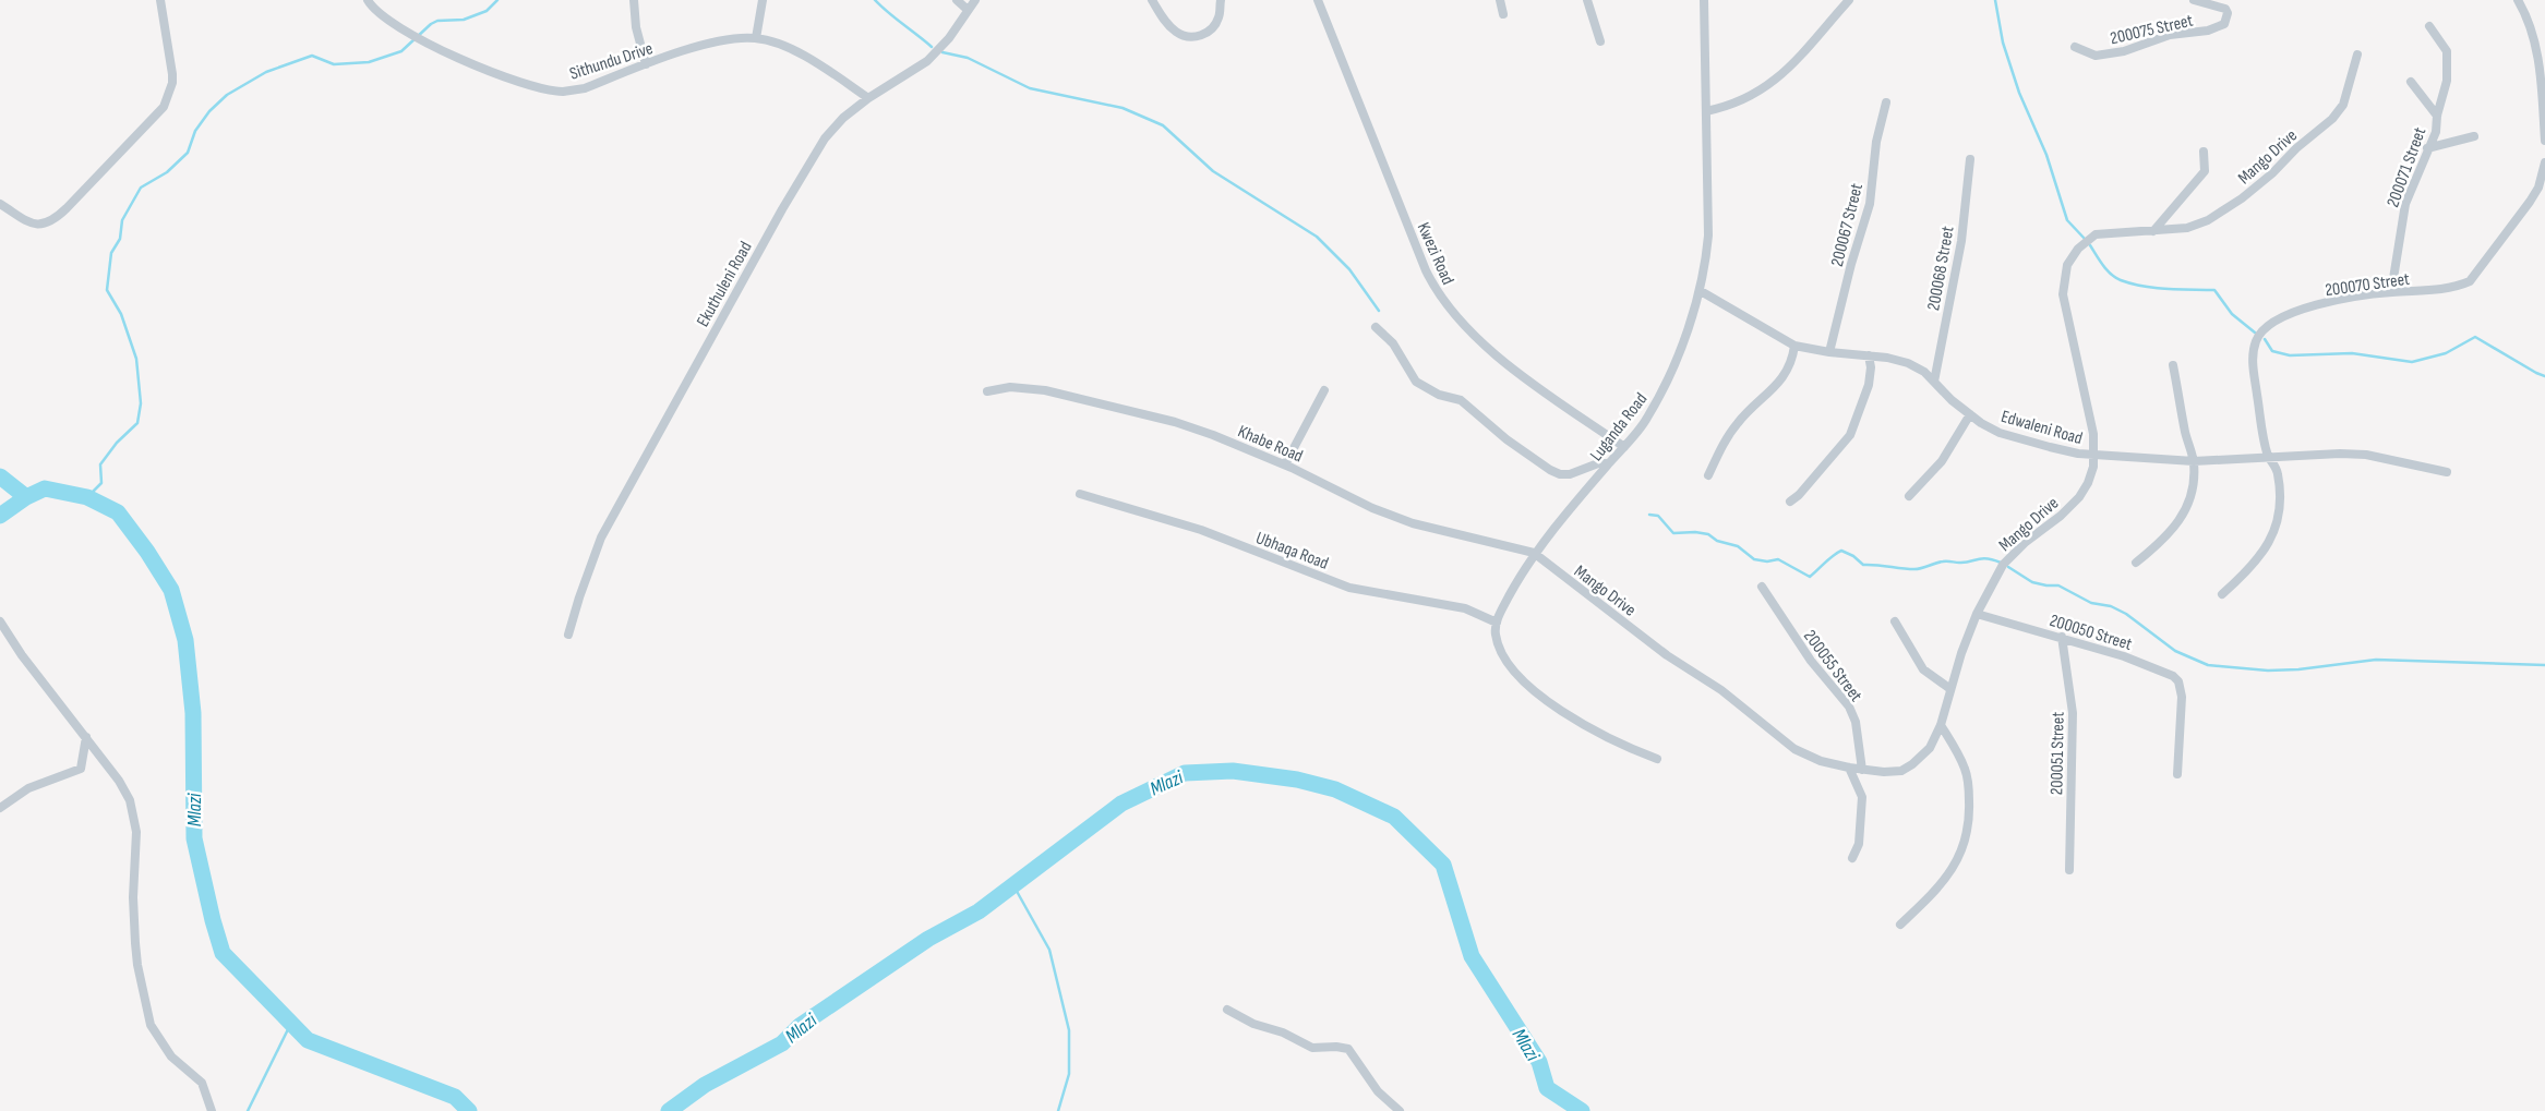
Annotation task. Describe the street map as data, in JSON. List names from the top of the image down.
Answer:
{
  "streets": {
    "street": [
      "200075 Street",
      "Sithundu Drive",
      "Mango Drive",
      "200071 Street",
      "200067 Street",
      "Kwezi Road",
      "200068 Street",
      "Ekuthuleni Road",
      "200070 Street",
      "Luganda Road",
      "Edwaleni Road",
      "Khabe Road",
      "Ubhaqa Road",
      "200050 Street",
      "200055 Street",
      "200051 Street"
    ]
  },
  "crossings": [
    ["Sithundu Drive", "Ekuthuleni Road"],
    ["Mango Drive", "Luganda Road"],
    ["Mango Drive", "Edwaleni Road"],
    ["Mango Drive", "Khabe Road"],
    ["Mango Drive", "200050 Street"],
    ["Mango Drive", "200055 Street"],
    ["200071 Street", "200070 Street"],
    ["200067 Street", "Edwaleni Road"],
    ["Kwezi Road", "Luganda Road"],
    ["200068 Street", "Edwaleni Road"],
    ["200070 Street", "Edwaleni Road"],
    ["Luganda Road", "Edwaleni Road"],
    ["Luganda Road", "Khabe Road"],
    ["Luganda Road", "Ubhaqa Road"],
    ["200050 Street", "200051 Street"]
  ],
  "water": ["Mlazi"]
}
